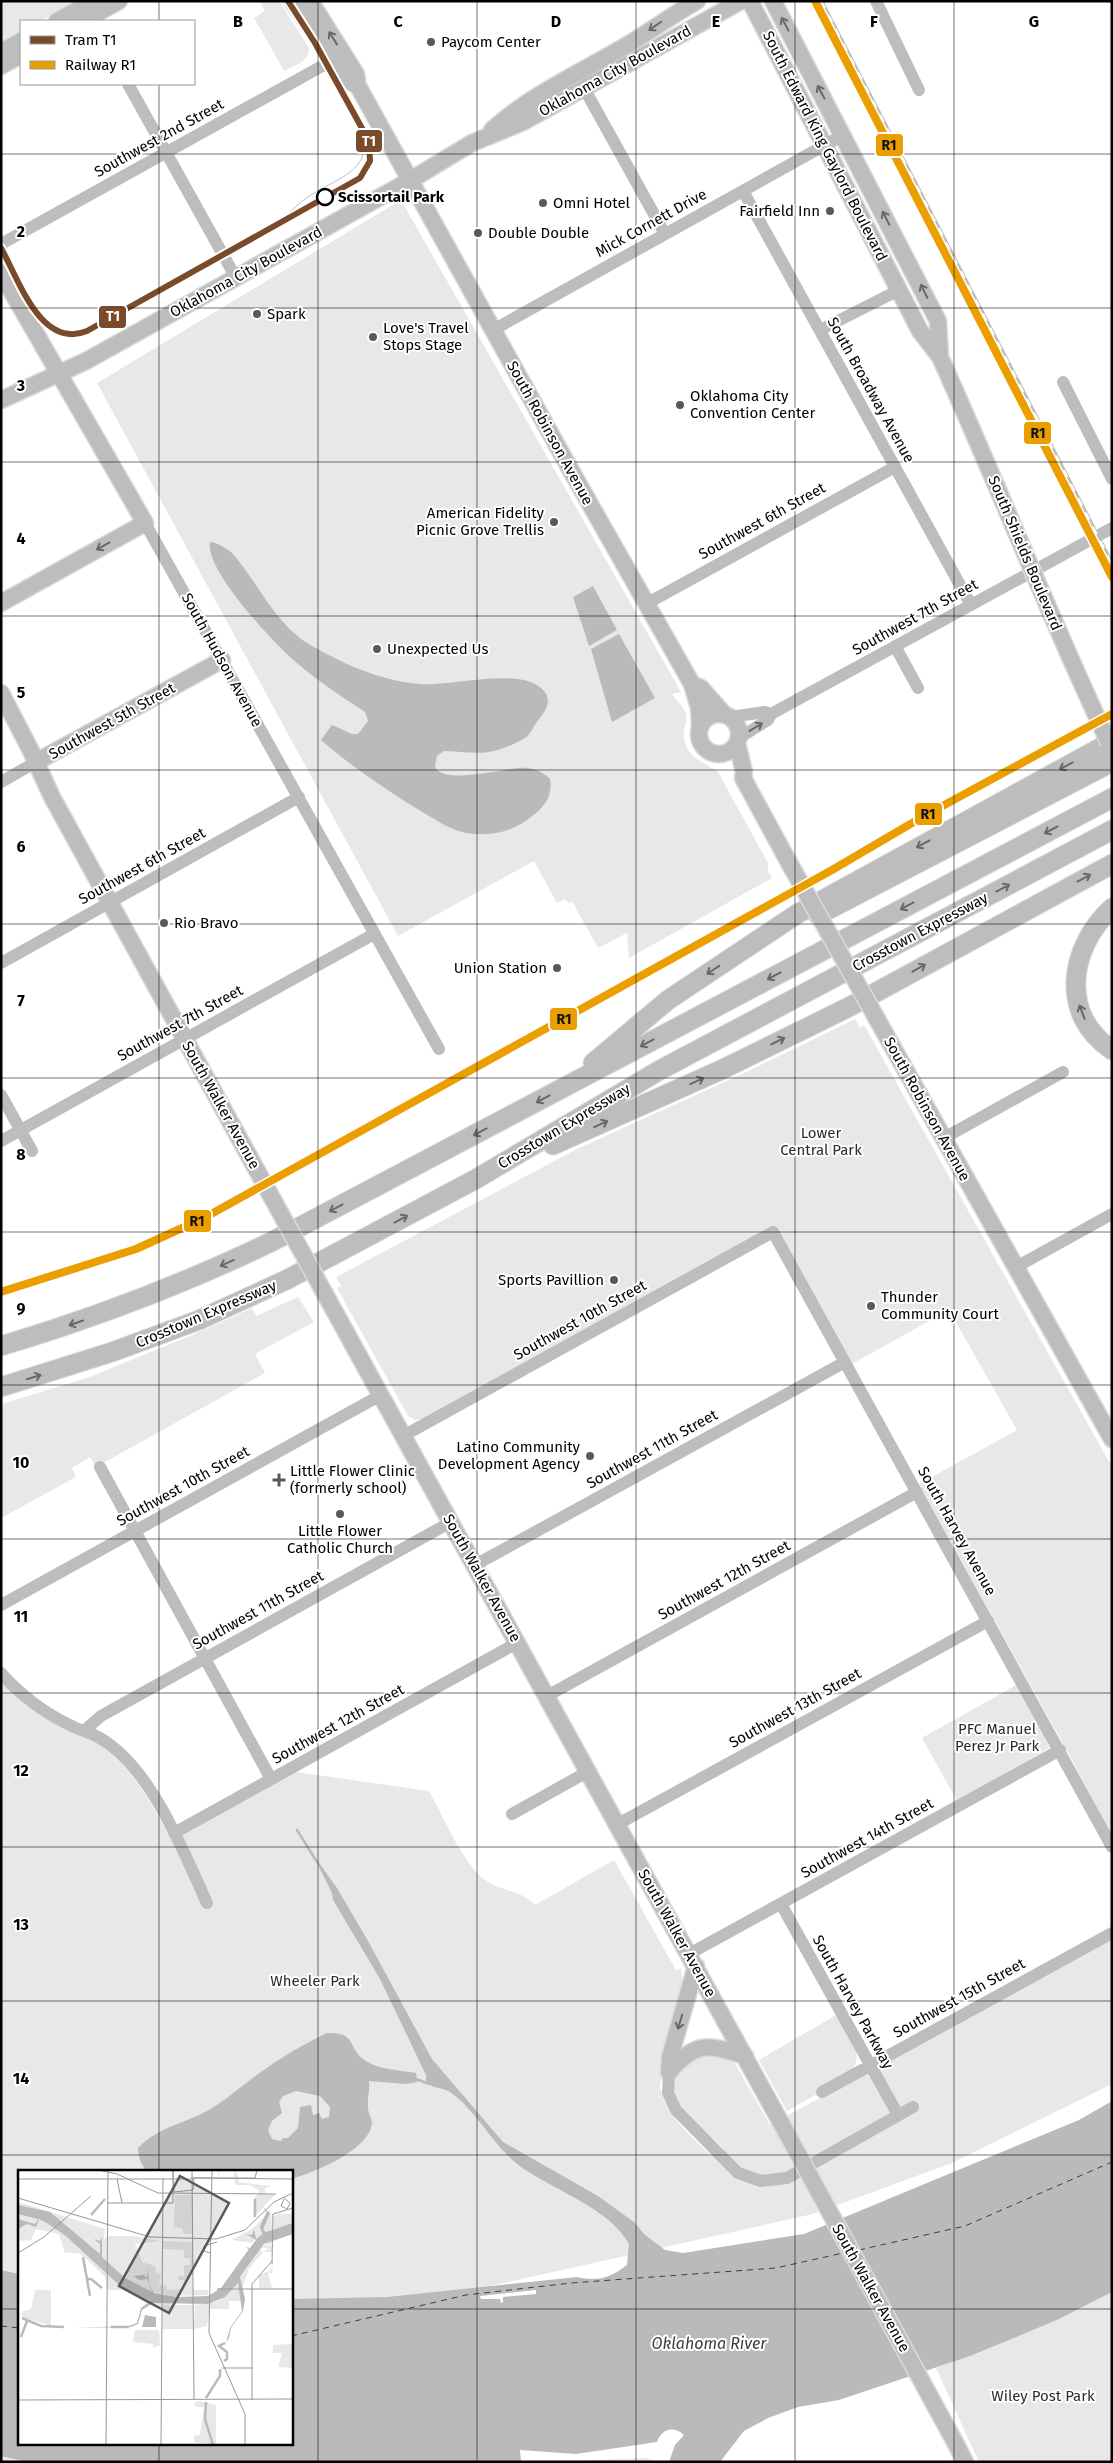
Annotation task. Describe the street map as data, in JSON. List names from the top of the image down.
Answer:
{
  "streets": {
    "highway": ["Crosstown Expressway"],
    "main road": [
      "Oklahoma City Boulevard",
      "South Edward King Gaylord Boulevard",
      "South Robinson Avenue",
      "South Shields Boulevard",
      "South Hudson Avenue",
      "Southwest 5th Street",
      "South Walker Avenue"
    ],
    "street": [
      "Southwest 2nd Street",
      "Mick Cornett Drive",
      "South Broadway Avenue",
      "Southwest 6th Street",
      "Southwest 7th Street",
      "Southwest 10th Street",
      "Southwest 11th Street",
      "South Harvey Avenue",
      "Southwest 12th Street",
      "Southwest 13th Street",
      "Southwest 14th Street",
      "Southwest 15th Street",
      "South Harvey Parkway"
    ]
  },
  "crossings": [
    ["Oklahoma City Boulevard", "South Robinson Avenue"],
    ["Oklahoma City Boulevard", "South Hudson Avenue"],
    ["South Edward King Gaylord Boulevard", "Mick Cornett Drive"],
    ["South Edward King Gaylord Boulevard", "South Shields Boulevard"],
    ["Mick Cornett Drive", "South Broadway Avenue"],
    ["Mick Cornett Drive", "South Robinson Avenue"],
    ["South Broadway Avenue", "Southwest 6th Street"],
    ["South Broadway Avenue", "Southwest 7th Street"],
    ["South Robinson Avenue", "Southwest 6th Street"],
    ["South Robinson Avenue", "Southwest 7th Street"],
    ["Southwest 6th Street", "South Hudson Avenue"],
    ["Southwest 6th Street", "South Walker Avenue"],
    ["Southwest 7th Street", "South Hudson Avenue"],
    ["Southwest 7th Street", "South Walker Avenue"],
    ["South Hudson Avenue", "Southwest 5th Street"],
    ["Southwest 5th Street", "South Walker Avenue"],
    ["South Walker Avenue", "Southwest 10th Street"],
    ["South Walker Avenue", "Southwest 11th Street"],
    ["South Walker Avenue", "Southwest 12th Street"],
    ["South Walker Avenue", "Southwest 13th Street"],
    ["South Walker Avenue", "Southwest 14th Street"],
    ["Southwest 10th Street", "South Harvey Avenue"],
    ["Southwest 11th Street", "South Harvey Avenue"],
    ["South Harvey Avenue", "Southwest 12th Street"],
    ["South Harvey Avenue", "Southwest 13th Street"],
    ["South Harvey Avenue", "Southwest 14th Street"],
    ["Southwest 14th Street", "South Harvey Parkway"],
    ["Southwest 15th Street", "South Harvey Parkway"]
  ],
  "water": ["Oklahoma River"],
  "parks": [
    "Lower Central Park",
    "PFC Manuel Perez Jr Park",
    "Wheeler Park",
    "Wiley Post Park"
  ],
  "places": {
    "other": [
      "Paycom Center",
      "Scissortail Park",
      "Omni Hotel",
      "Fairfield Inn",
      "Double Double",
      "Spark",
      "Love's Travel Stops Stage",
      "Oklahoma City Convention Center",
      "American Fidelity Picnic Grove Trellis",
      "Unexpected Us",
      "Rio Bravo",
      "Union Station",
      "Sports Pavillion",
      "Thunder Community Court",
      "Latino Community Development Agency",
      "Little Flower Catholic Church"
    ],
    "health": ["Little Flower Clinic (formerly school)"]
  },
  "lines": ["tram line T1", "rail line R1"],
  "legend": ["Tram T1", "Railway R1"],
  "grid": {
    "columns": [
      "B",
      "C",
      "D",
      "E",
      "F",
      "G"
    ],
    "rows": [
      "2",
      "3",
      "4",
      "5",
      "6",
      "7",
      "8",
      "9",
      "10",
      "11",
      "12",
      "13",
      "14"
    ]
  }
}
